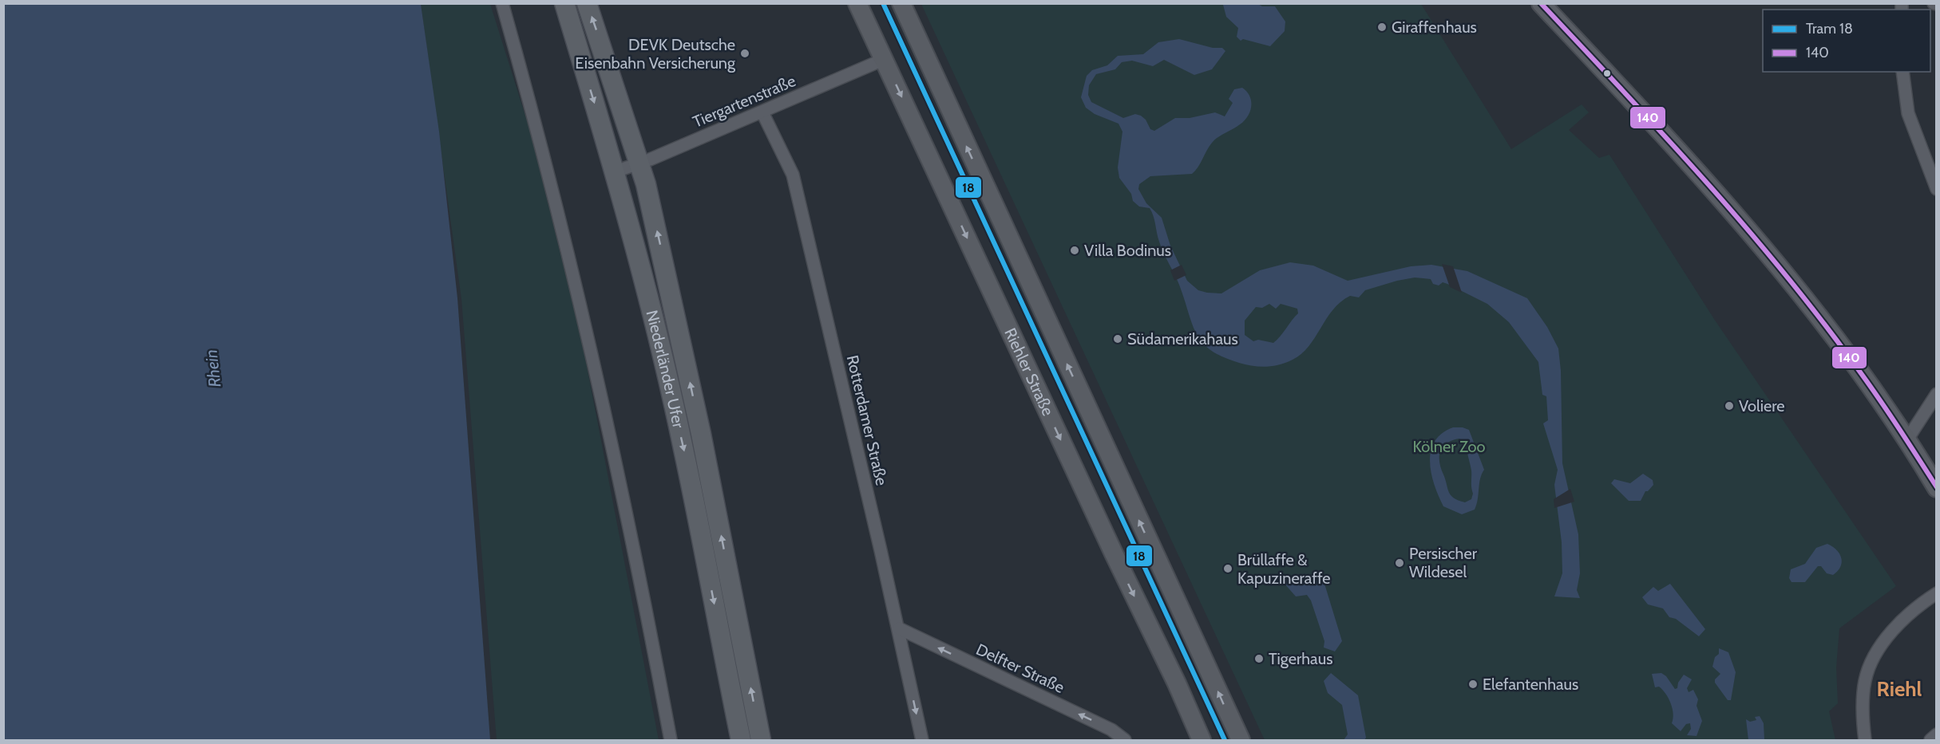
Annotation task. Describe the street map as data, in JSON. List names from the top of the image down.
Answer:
{
  "streets": {
    "main road": ["Niederländer Ufer", "Riehler Straße"],
    "street": ["Tiergartenstraße", "Rotterdamer Straße", "Delfter Straße"]
  },
  "crossings": [
    ["Tiergartenstraße", "Niederländer Ufer"],
    ["Tiergartenstraße", "Riehler Straße"],
    ["Tiergartenstraße", "Rotterdamer Straße"],
    ["Rotterdamer Straße", "Delfter Straße"]
  ],
  "one_way": ["Delfter Straße"],
  "districts": ["Riehl"],
  "water": ["Rhein"],
  "parks": ["Kölner Zoo"],
  "places": [
    "Giraffenhaus",
    "DEVK Deutsche Eisenbahn Versicherung",
    "Villa Bodinus",
    "Südamerikahaus",
    "Voliere",
    "Persischer Wildesel",
    "Brüllaffe & Kapuzineraffe",
    "Tigerhaus",
    "Elefantenhaus"
  ],
  "lines": ["tram line 18", "transit line 140"],
  "legend": ["Tram 18", "140"]
}
